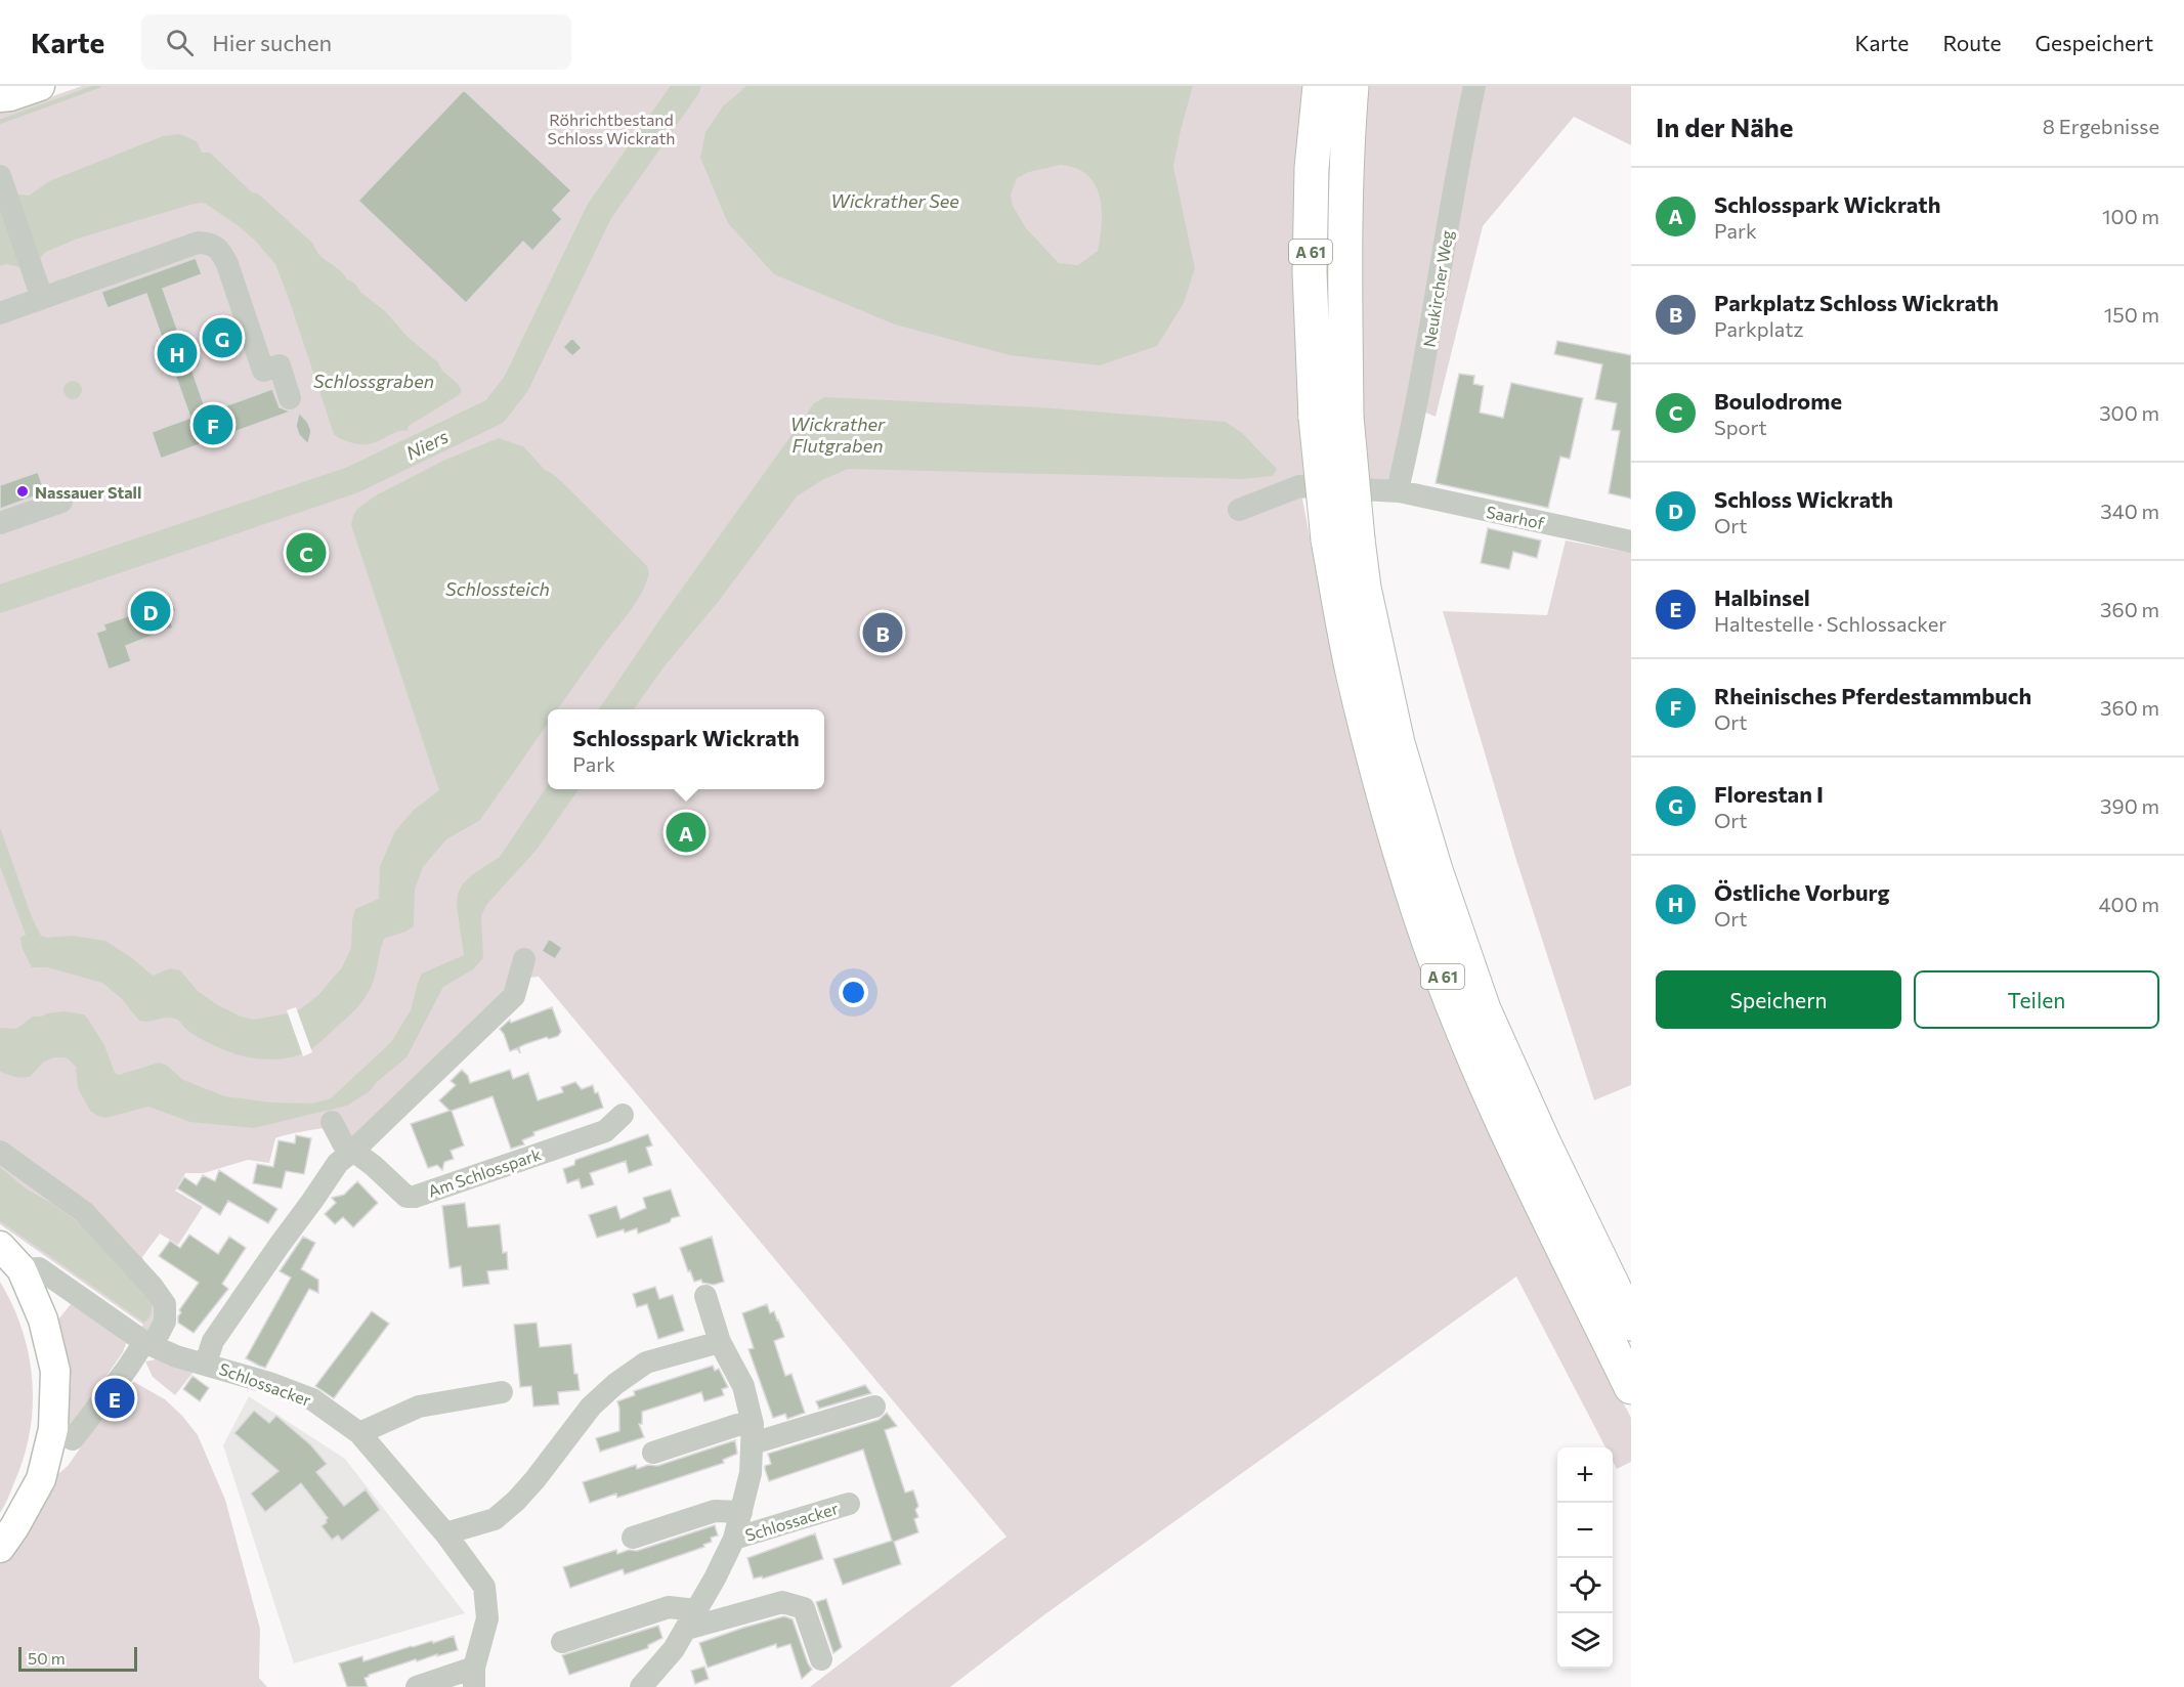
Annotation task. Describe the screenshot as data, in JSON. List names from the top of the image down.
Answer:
{
  "streets": {
    "highway": ["A 61"],
    "street": [
      "Neukircher Weg",
      "Saarhof",
      "Am Schlosspark",
      "Schlossacker"
    ]
  },
  "crossings": [
    ["Neukircher Weg", "Saarhof"]
  ],
  "water": [
    "Wickrather See",
    "Schlossgraben",
    "Wickrather Flutgraben",
    "Niers",
    "Schlossteich"
  ],
  "parks": ["Röhrichtbestand Schloss Wickrath"],
  "places": ["Nassauer Stall"],
  "scale_bar": "50 m",
  "page": {
    "header": "Karte",
    "search": "Hier suchen",
    "nav": ["Karte", "Route", "Gespeichert"],
    "heading": ["In der Nähe", "8 Ergebnisse"],
    "list": [
      {
        "mark": "A",
        "name": "Schlosspark Wickrath",
        "note": "Park",
        "value": "100 m"
      },
      {
        "mark": "B",
        "name": "Parkplatz Schloss Wickrath",
        "note": "Parkplatz",
        "value": "150 m"
      },
      {
        "mark": "C",
        "name": "Boulodrome",
        "note": "Sport",
        "value": "300 m"
      },
      {
        "mark": "D",
        "name": "Schloss Wickrath",
        "note": "Ort",
        "value": "340 m"
      },
      {
        "mark": "E",
        "name": "Halbinsel",
        "note": "Haltestelle · Schlossacker",
        "value": "360 m"
      },
      {
        "mark": "F",
        "name": "Rheinisches Pferdestammbuch",
        "note": "Ort",
        "value": "360 m"
      },
      {
        "mark": "G",
        "name": "Florestan I",
        "note": "Ort",
        "value": "390 m"
      },
      {
        "mark": "H",
        "name": "Östliche Vorburg",
        "note": "Ort",
        "value": "400 m"
      }
    ],
    "pins": [
      "G",
      "H",
      "F",
      "C",
      "D",
      "B",
      "A",
      "E"
    ],
    "popup": ["Schlosspark Wickrath", "Park"],
    "buttons": ["Speichern", "Teilen"],
    "map_buttons": ["+", "−"],
    "scale": "50 m"
  }
}
